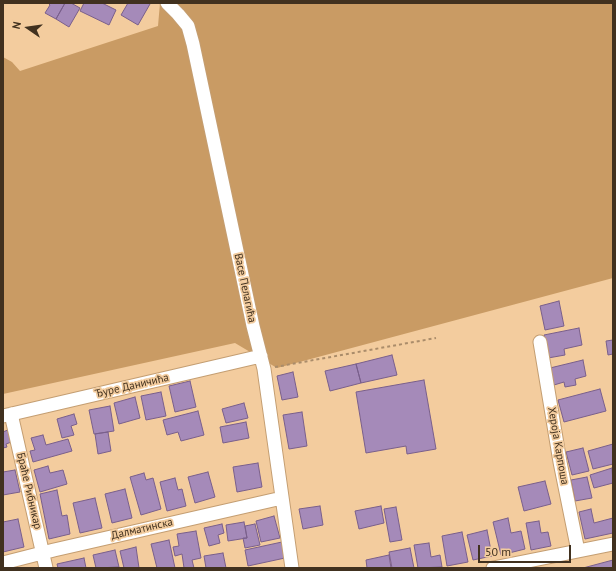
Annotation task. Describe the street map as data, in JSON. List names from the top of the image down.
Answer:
{
  "streets": {
    "street": [
      "Васе Пелагића",
      "Ђуре Даничића",
      "Хероја Карпоша",
      "Браће Рибникар",
      "Далматинска"
    ]
  },
  "crossings": [
    ["Васе Пелагића", "Ђуре Даничића"],
    ["Васе Пелагића", "Далматинска"],
    ["Ђуре Даничића", "Браће Рибникар"],
    ["Браће Рибникар", "Далматинска"]
  ],
  "scale_bar": "50 m",
  "north": "left"
}
